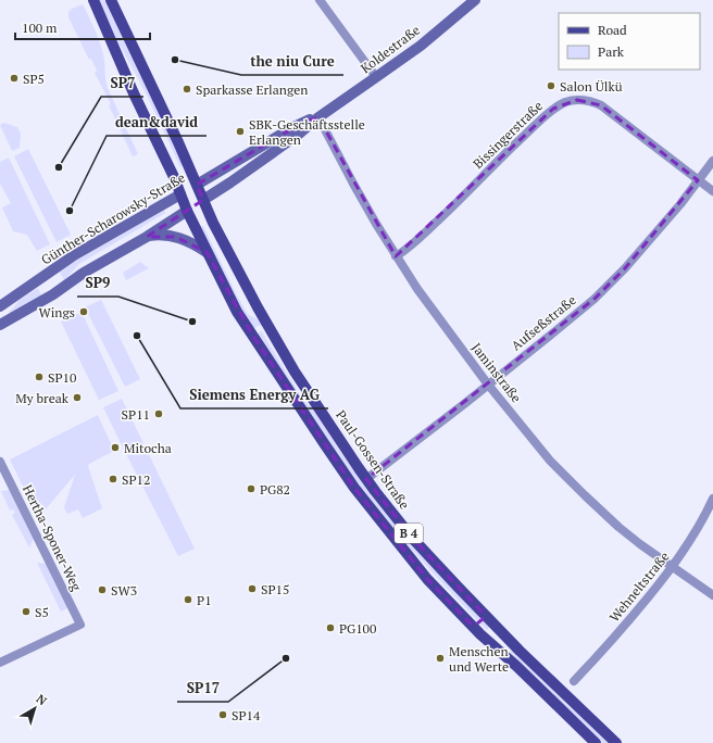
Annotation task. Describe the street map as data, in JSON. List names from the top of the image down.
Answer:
{
  "streets": {
    "main road": [
      "Koldestraße",
      "Günther-Scharowsky-Straße",
      "Paul-Gossen-Straße",
      "B 4"
    ],
    "street": [
      "Bissingerstraße",
      "Aufseßstraße",
      "Jaminstraße",
      "Hertha-Sponer-Weg",
      "Wehneltstraße"
    ]
  },
  "crossings": [
    ["Koldestraße", "Günther-Scharowsky-Straße"],
    ["Koldestraße", "Jaminstraße"],
    ["Koldestraße", "Paul-Gossen-Straße"],
    ["Koldestraße", "B 4"],
    ["Bissingerstraße", "Aufseßstraße"],
    ["Bissingerstraße", "Jaminstraße"],
    ["Günther-Scharowsky-Straße", "Paul-Gossen-Straße"],
    ["Günther-Scharowsky-Straße", "B 4"],
    ["Aufseßstraße", "Jaminstraße"],
    ["Aufseßstraße", "Paul-Gossen-Straße"],
    ["Jaminstraße", "Wehneltstraße"]
  ],
  "places": [
    "the niu Cure",
    "SP5",
    "Salon Ülkü",
    "Sparkasse Erlangen",
    "SBK-Geschäftsstelle Erlangen",
    "SP7",
    "dean&david",
    "Wings",
    "SP9",
    "Siemens Energy AG",
    "SP10",
    "My break",
    "SP11",
    "Mitocha",
    "SP12",
    "PG82",
    "SP15",
    "SW3",
    "P1",
    "S5",
    "PG100",
    "SP17",
    "Menschen und Werte",
    "SP14"
  ],
  "legend": ["Road", "Park"],
  "scale_bar": "100 m",
  "north": "top right"
}
